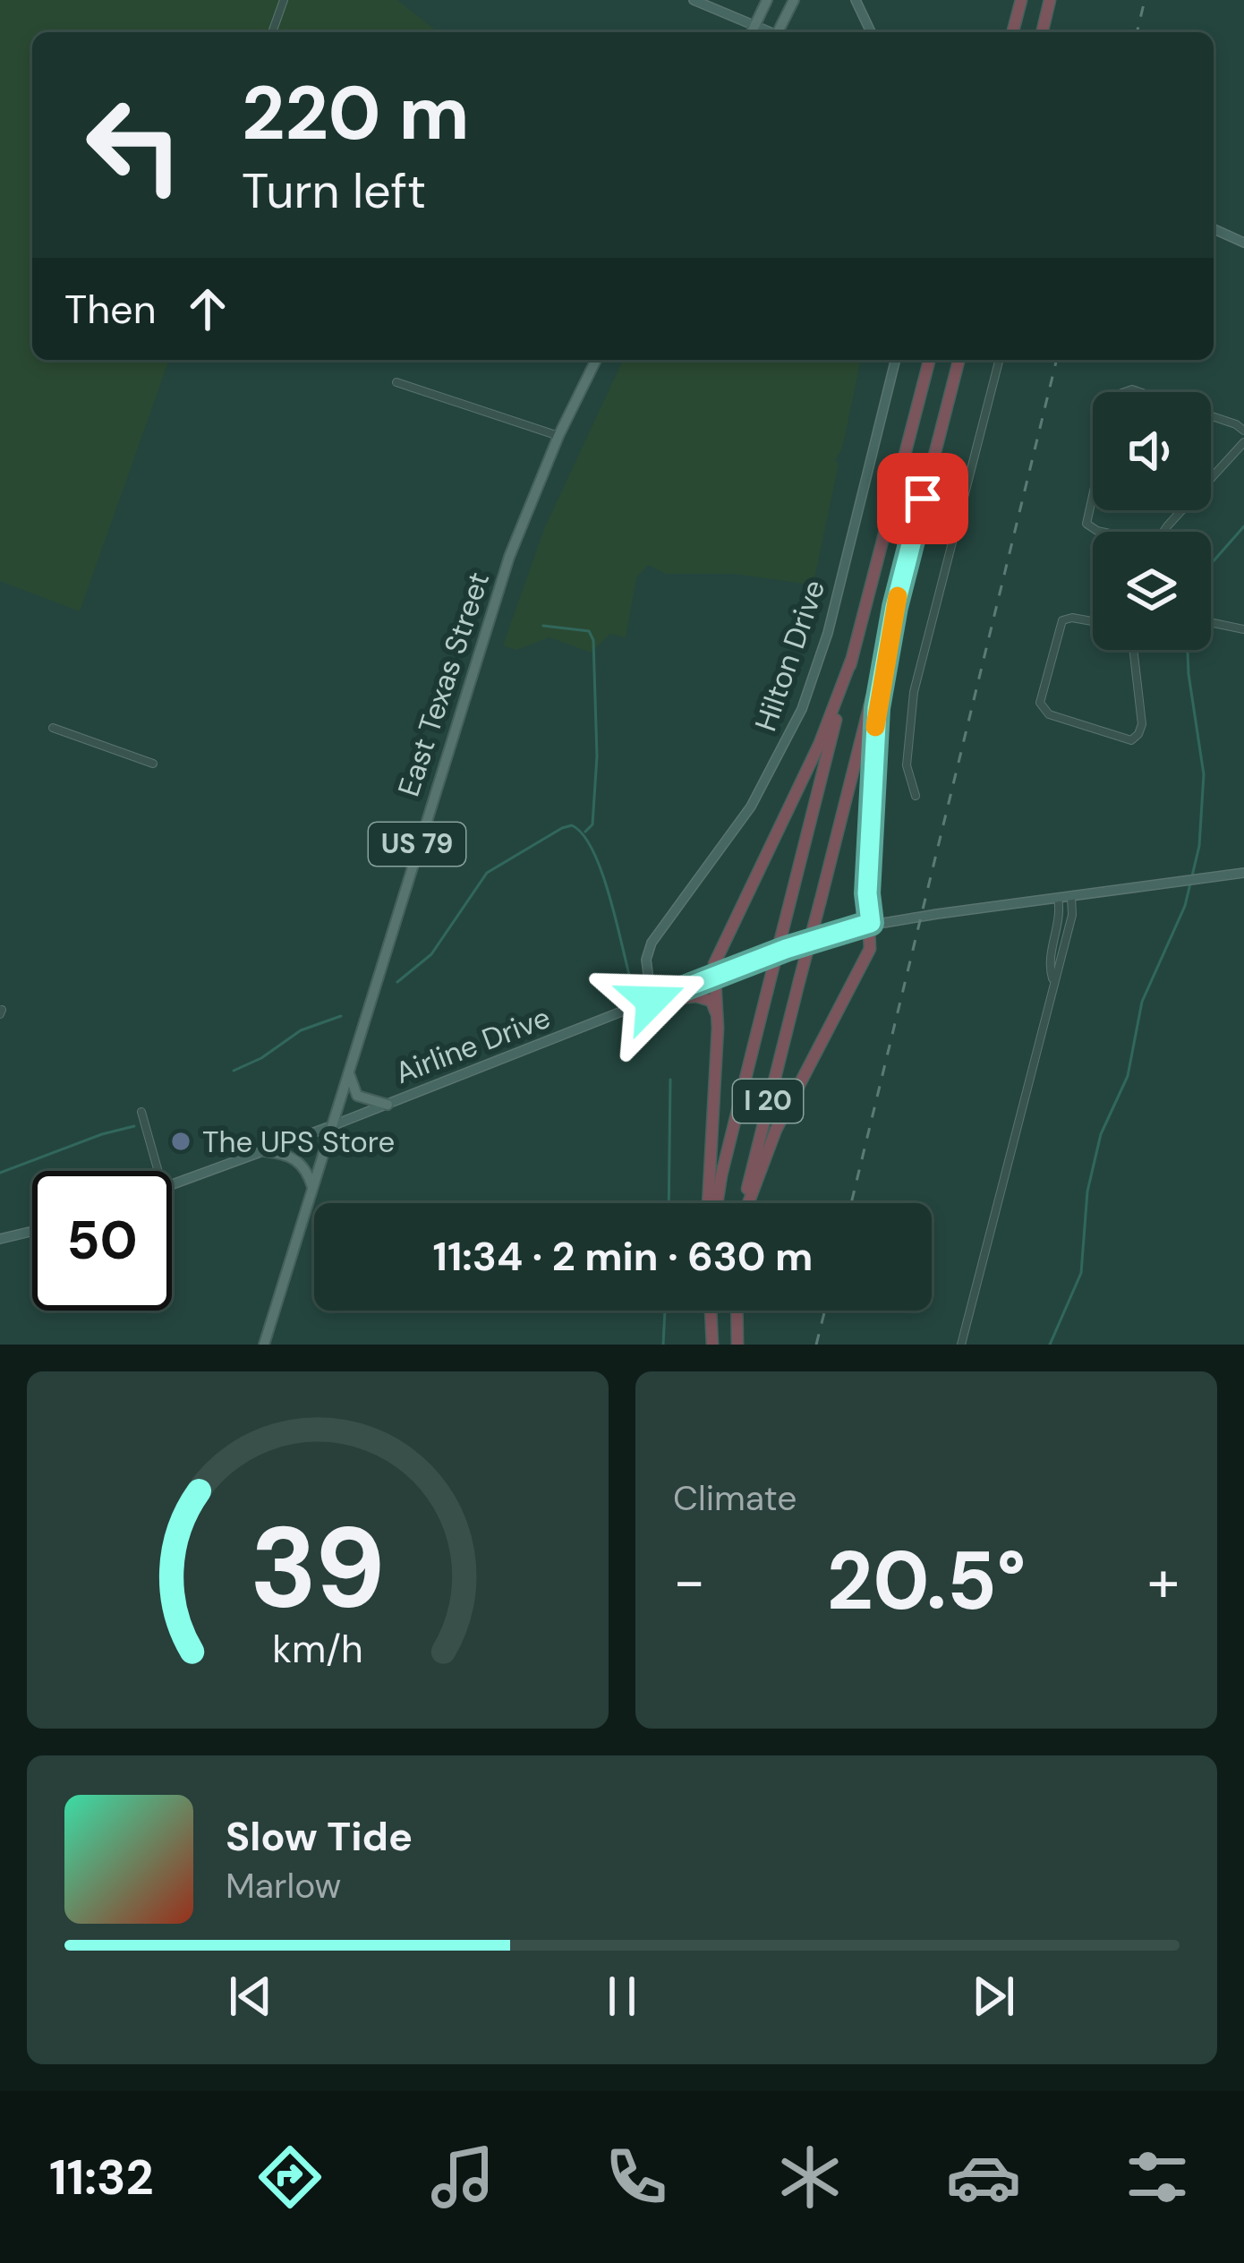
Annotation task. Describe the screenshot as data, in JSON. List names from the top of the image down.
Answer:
{
  "streets": {
    "highway": ["I 20"],
    "main road": [
      "Hilton Drive",
      "East Texas Street",
      "US 79",
      "Airline Drive"
    ]
  },
  "crossings": [
    ["Hilton Drive", "Airline Drive"],
    ["East Texas Street", "Airline Drive"]
  ],
  "places": ["The UPS Store"],
  "page": {
    "turn": ["220 m", "Turn left"],
    "then": "Then",
    "limit": "50",
    "trip": "11:34 · 2 min · 630 m",
    "tile": "Climate",
    "heat": ["−", "20.5°", "+"],
    "song": ["Slow Tide", "Marlow"],
    "tabs": "11:32",
    "gauge": ["39", "km/h"]
  }
}
